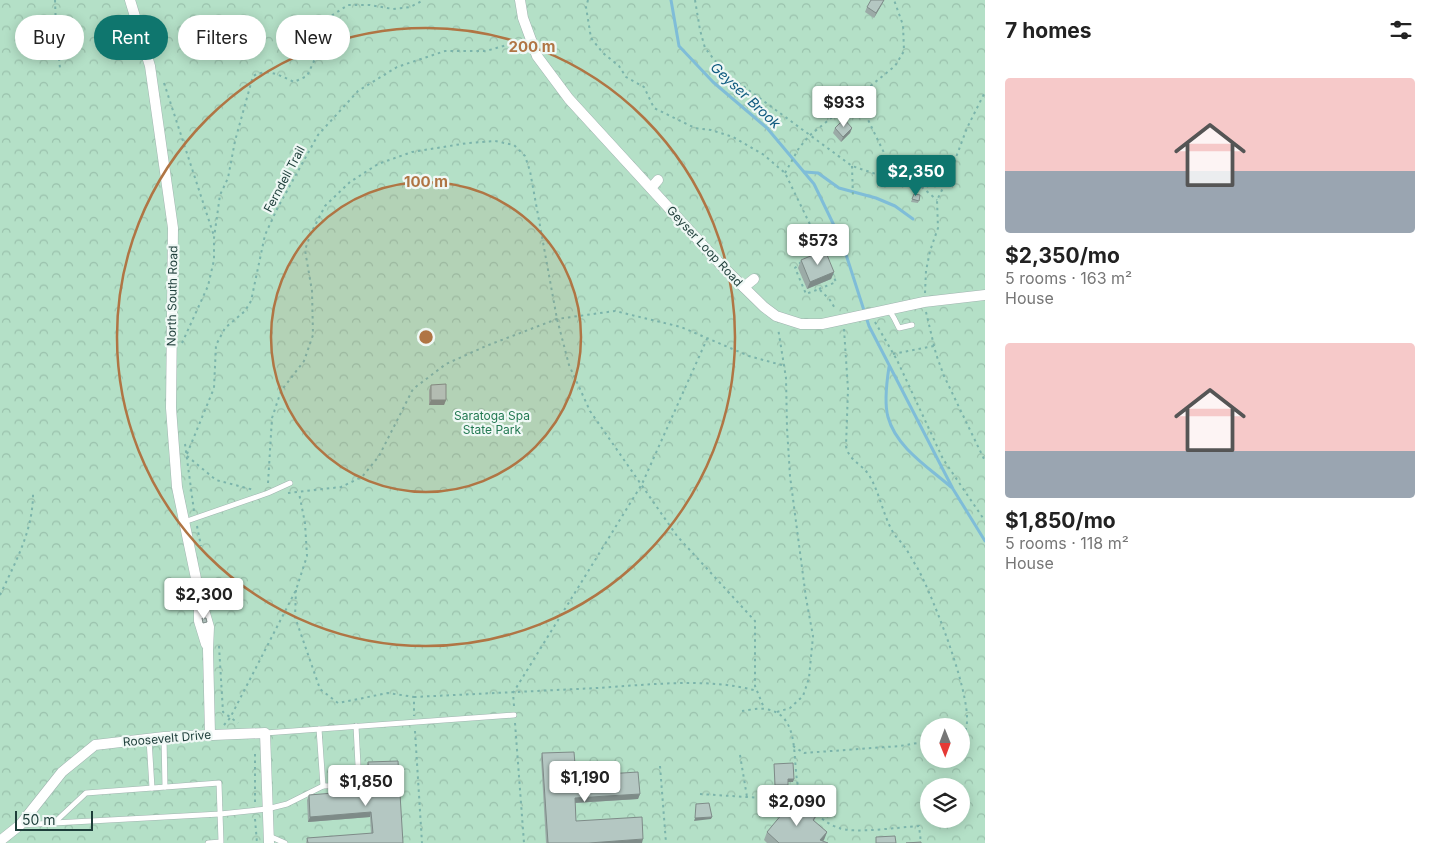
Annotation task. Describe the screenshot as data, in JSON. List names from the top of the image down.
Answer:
{
  "streets": {
    "street": ["Geyser Loop Road", "North South Road", "Roosevelt Drive"],
    "path": ["Ferndell Trail"]
  },
  "crossings": [
    ["Ferndell Trail", "Geyser Loop Road"],
    ["North South Road", "Roosevelt Drive"]
  ],
  "water": ["Geyser Brook"],
  "parks": ["Saratoga Spa State Park"],
  "scale_bar": "50 m",
  "north": "bottom",
  "page": {
    "heading": "7 homes",
    "chip": [
      "Buy",
      "Rent",
      "Filters",
      "New"
    ],
    "list": [
      {
        "name": "$2,350/mo",
        "note": "5 rooms · 163 m² · House"
      },
      {
        "name": "$1,850/mo",
        "note": "5 rooms · 118 m² · House"
      }
    ],
    "price": [
      "$933",
      "$2,350",
      "$573",
      "$2,300",
      "$1,190",
      "$1,850",
      "$2,090"
    ],
    "scale": "50 m"
  },
  "rings": ["200 m", "100 m"]
}
